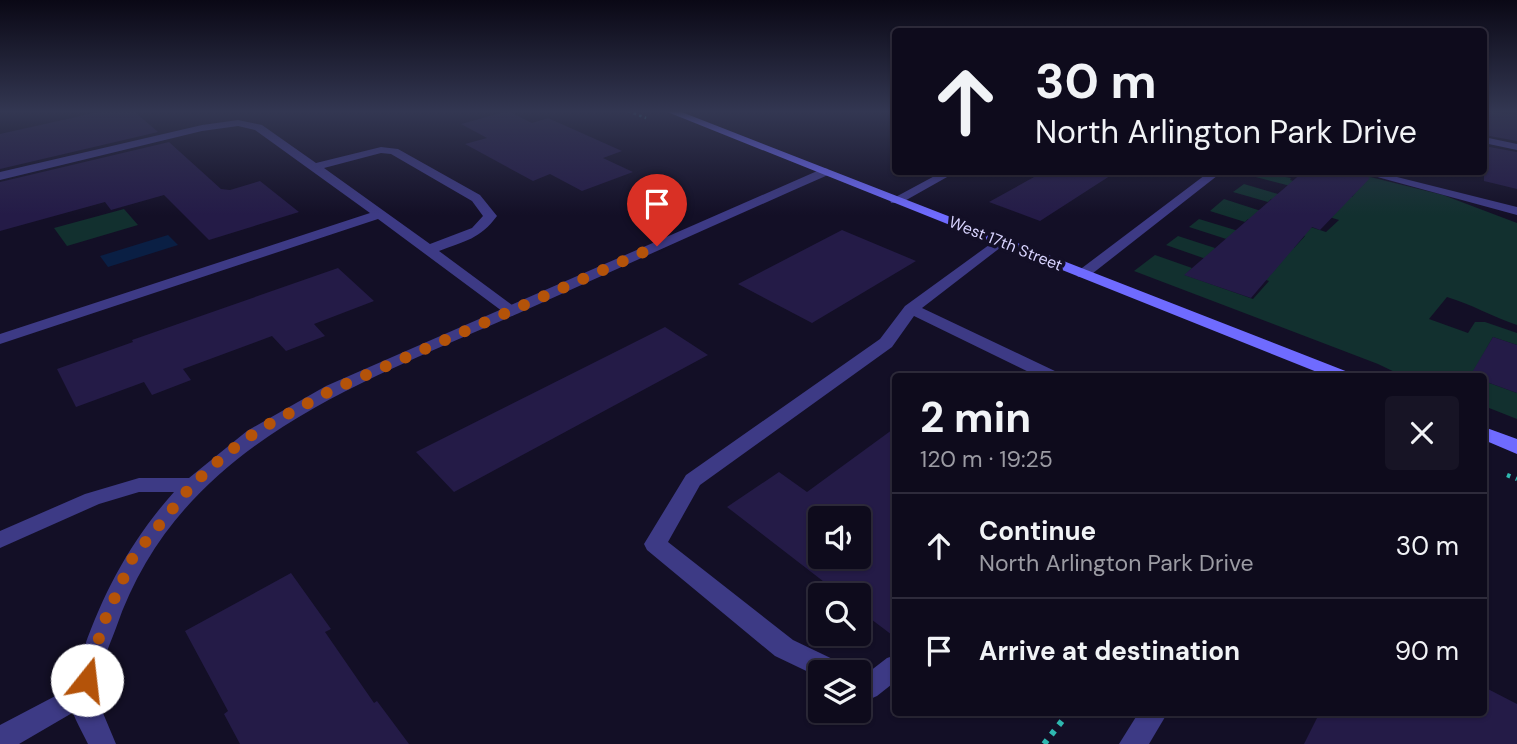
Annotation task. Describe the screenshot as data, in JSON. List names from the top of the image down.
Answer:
{
  "streets": {
    "main road": ["West 17th Street"]
  },
  "page": {
    "turn": ["30 m", "North Arlington Park Drive"],
    "heading": ["2 min", "120 m · 19:25"],
    "list": [
      {
        "name": "Continue",
        "note": "North Arlington Park Drive",
        "value": "30 m"
      },
      {
        "name": "Arrive at destination",
        "value": "90 m"
      }
    ]
  }
}
